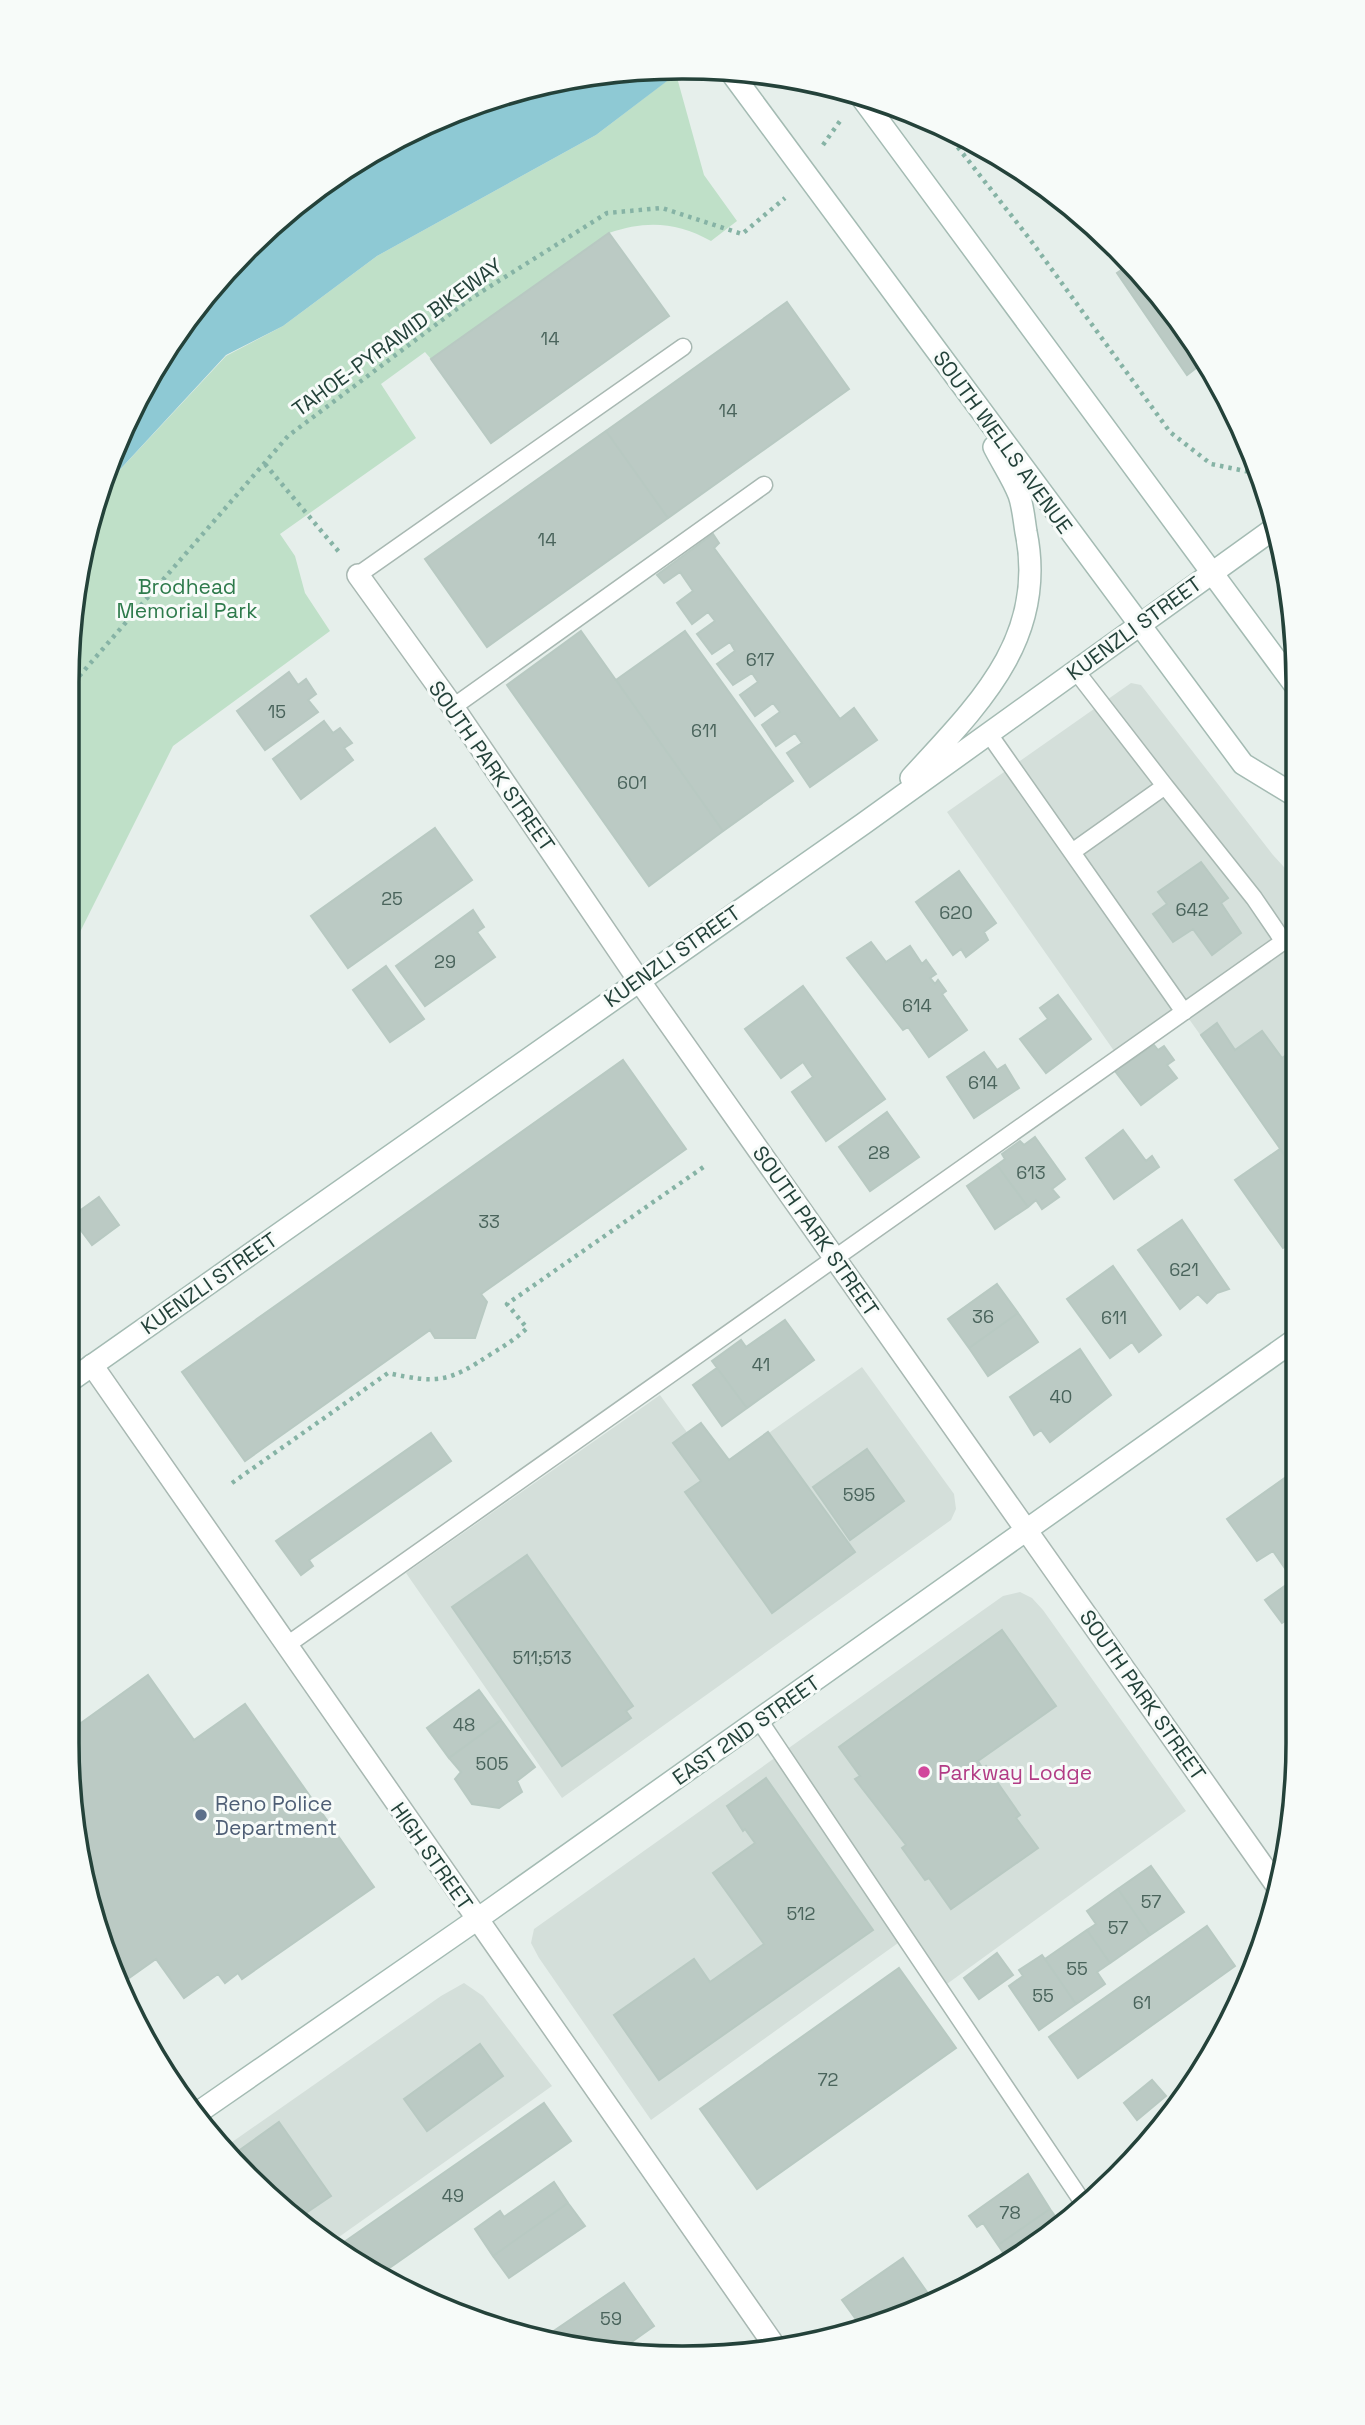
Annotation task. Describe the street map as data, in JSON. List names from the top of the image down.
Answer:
{
  "streets": {
    "main road": [
      "SOUTH WELLS AVENUE",
      "KUENZLI STREET",
      "SOUTH PARK STREET",
      "EAST 2ND STREET",
      "HIGH STREET"
    ],
    "path": ["TAHOE-PYRAMID BIKEWAY"]
  },
  "crossings": [
    ["SOUTH WELLS AVENUE", "KUENZLI STREET"],
    ["KUENZLI STREET", "SOUTH PARK STREET"],
    ["KUENZLI STREET", "HIGH STREET"],
    ["SOUTH PARK STREET", "EAST 2ND STREET"],
    ["EAST 2ND STREET", "HIGH STREET"]
  ],
  "parks": ["Brodhead Memorial Park"],
  "places": ["Parkway Lodge", "Reno Police Department"],
  "house_numbers": [
    "14",
    "14",
    "14",
    "617",
    "15",
    "611",
    "601",
    "25",
    "642",
    "620",
    "29",
    "614",
    "614",
    "28",
    "613",
    "33",
    "621",
    "36",
    "611",
    "41",
    "40",
    "595",
    "511;513",
    "48",
    "505",
    "57",
    "512",
    "57",
    "55",
    "55",
    "61",
    "72",
    "49",
    "78",
    "59"
  ]
}
